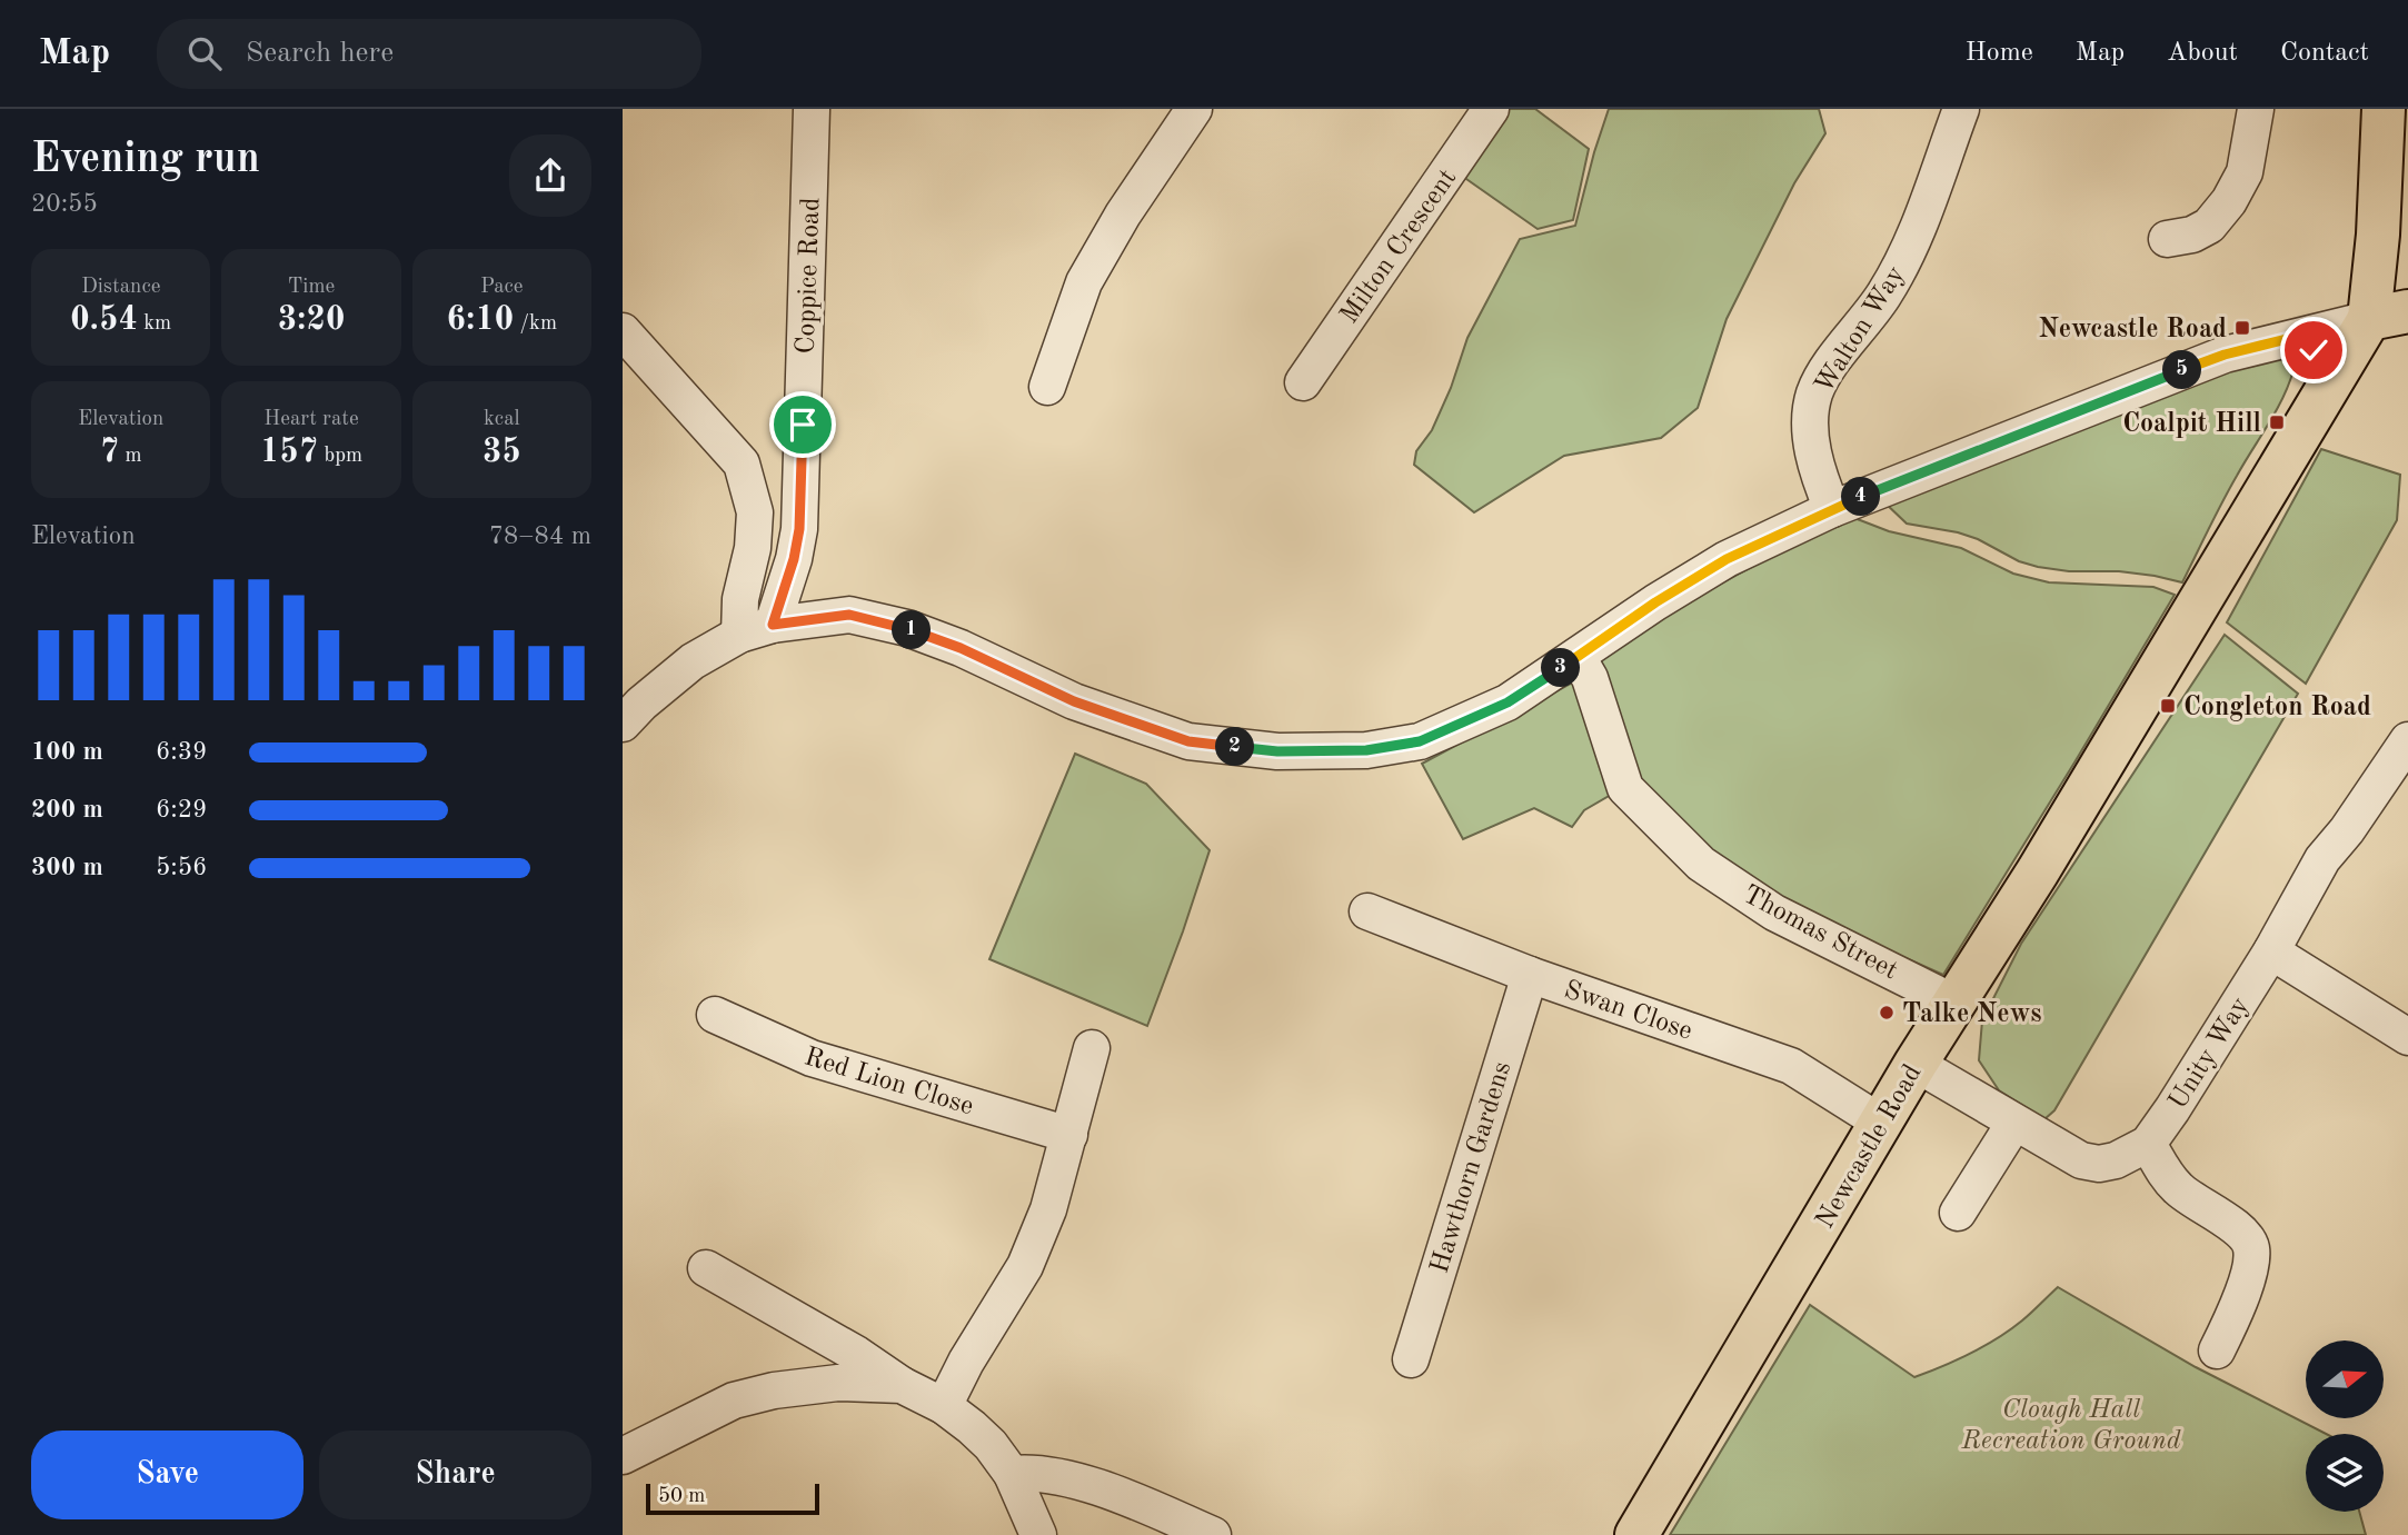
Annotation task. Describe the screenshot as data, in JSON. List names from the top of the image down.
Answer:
{
  "streets": {
    "main road": ["Newcastle Road"],
    "street": [
      "Milton Crescent",
      "Coppice Road",
      "Walton Way",
      "Thomas Street",
      "Swan Close",
      "Unity Way",
      "Red Lion Close",
      "Hawthorn Gardens"
    ]
  },
  "crossings": [
    ["Thomas Street", "Newcastle Road"],
    ["Swan Close", "Newcastle Road"],
    ["Swan Close", "Hawthorn Gardens"]
  ],
  "parks": ["Clough Hall Recreation Ground"],
  "places": {
    "transit": ["Newcastle Road", "Coalpit Hill", "Congleton Road"],
    "other": ["Talke News"]
  },
  "scale_bar": "50 m",
  "north": "right",
  "page": {
    "header": "Map",
    "search": "Search here",
    "nav": [
      "Home",
      "Map",
      "About",
      "Contact"
    ],
    "heading": ["Evening run", "20:55"],
    "stats": [
      ["Distance", "0.54 km"],
      ["Time", "3:20"],
      ["Pace", "6:10 /km"],
      ["Elevation", "7 m"],
      ["Heart rate", "157 bpm"],
      ["kcal", "35"]
    ],
    "pins": [
      "5",
      "4",
      "1",
      "3",
      "2"
    ],
    "chart": ["Elevation", "78–84 m"],
    "list": [
      {
        "name": "100 m",
        "note": "6:39"
      },
      {
        "name": "200 m",
        "note": "6:29"
      },
      {
        "name": "300 m",
        "note": "5:56"
      }
    ],
    "buttons": ["Save", "Share"],
    "scale": "50 m"
  }
}
